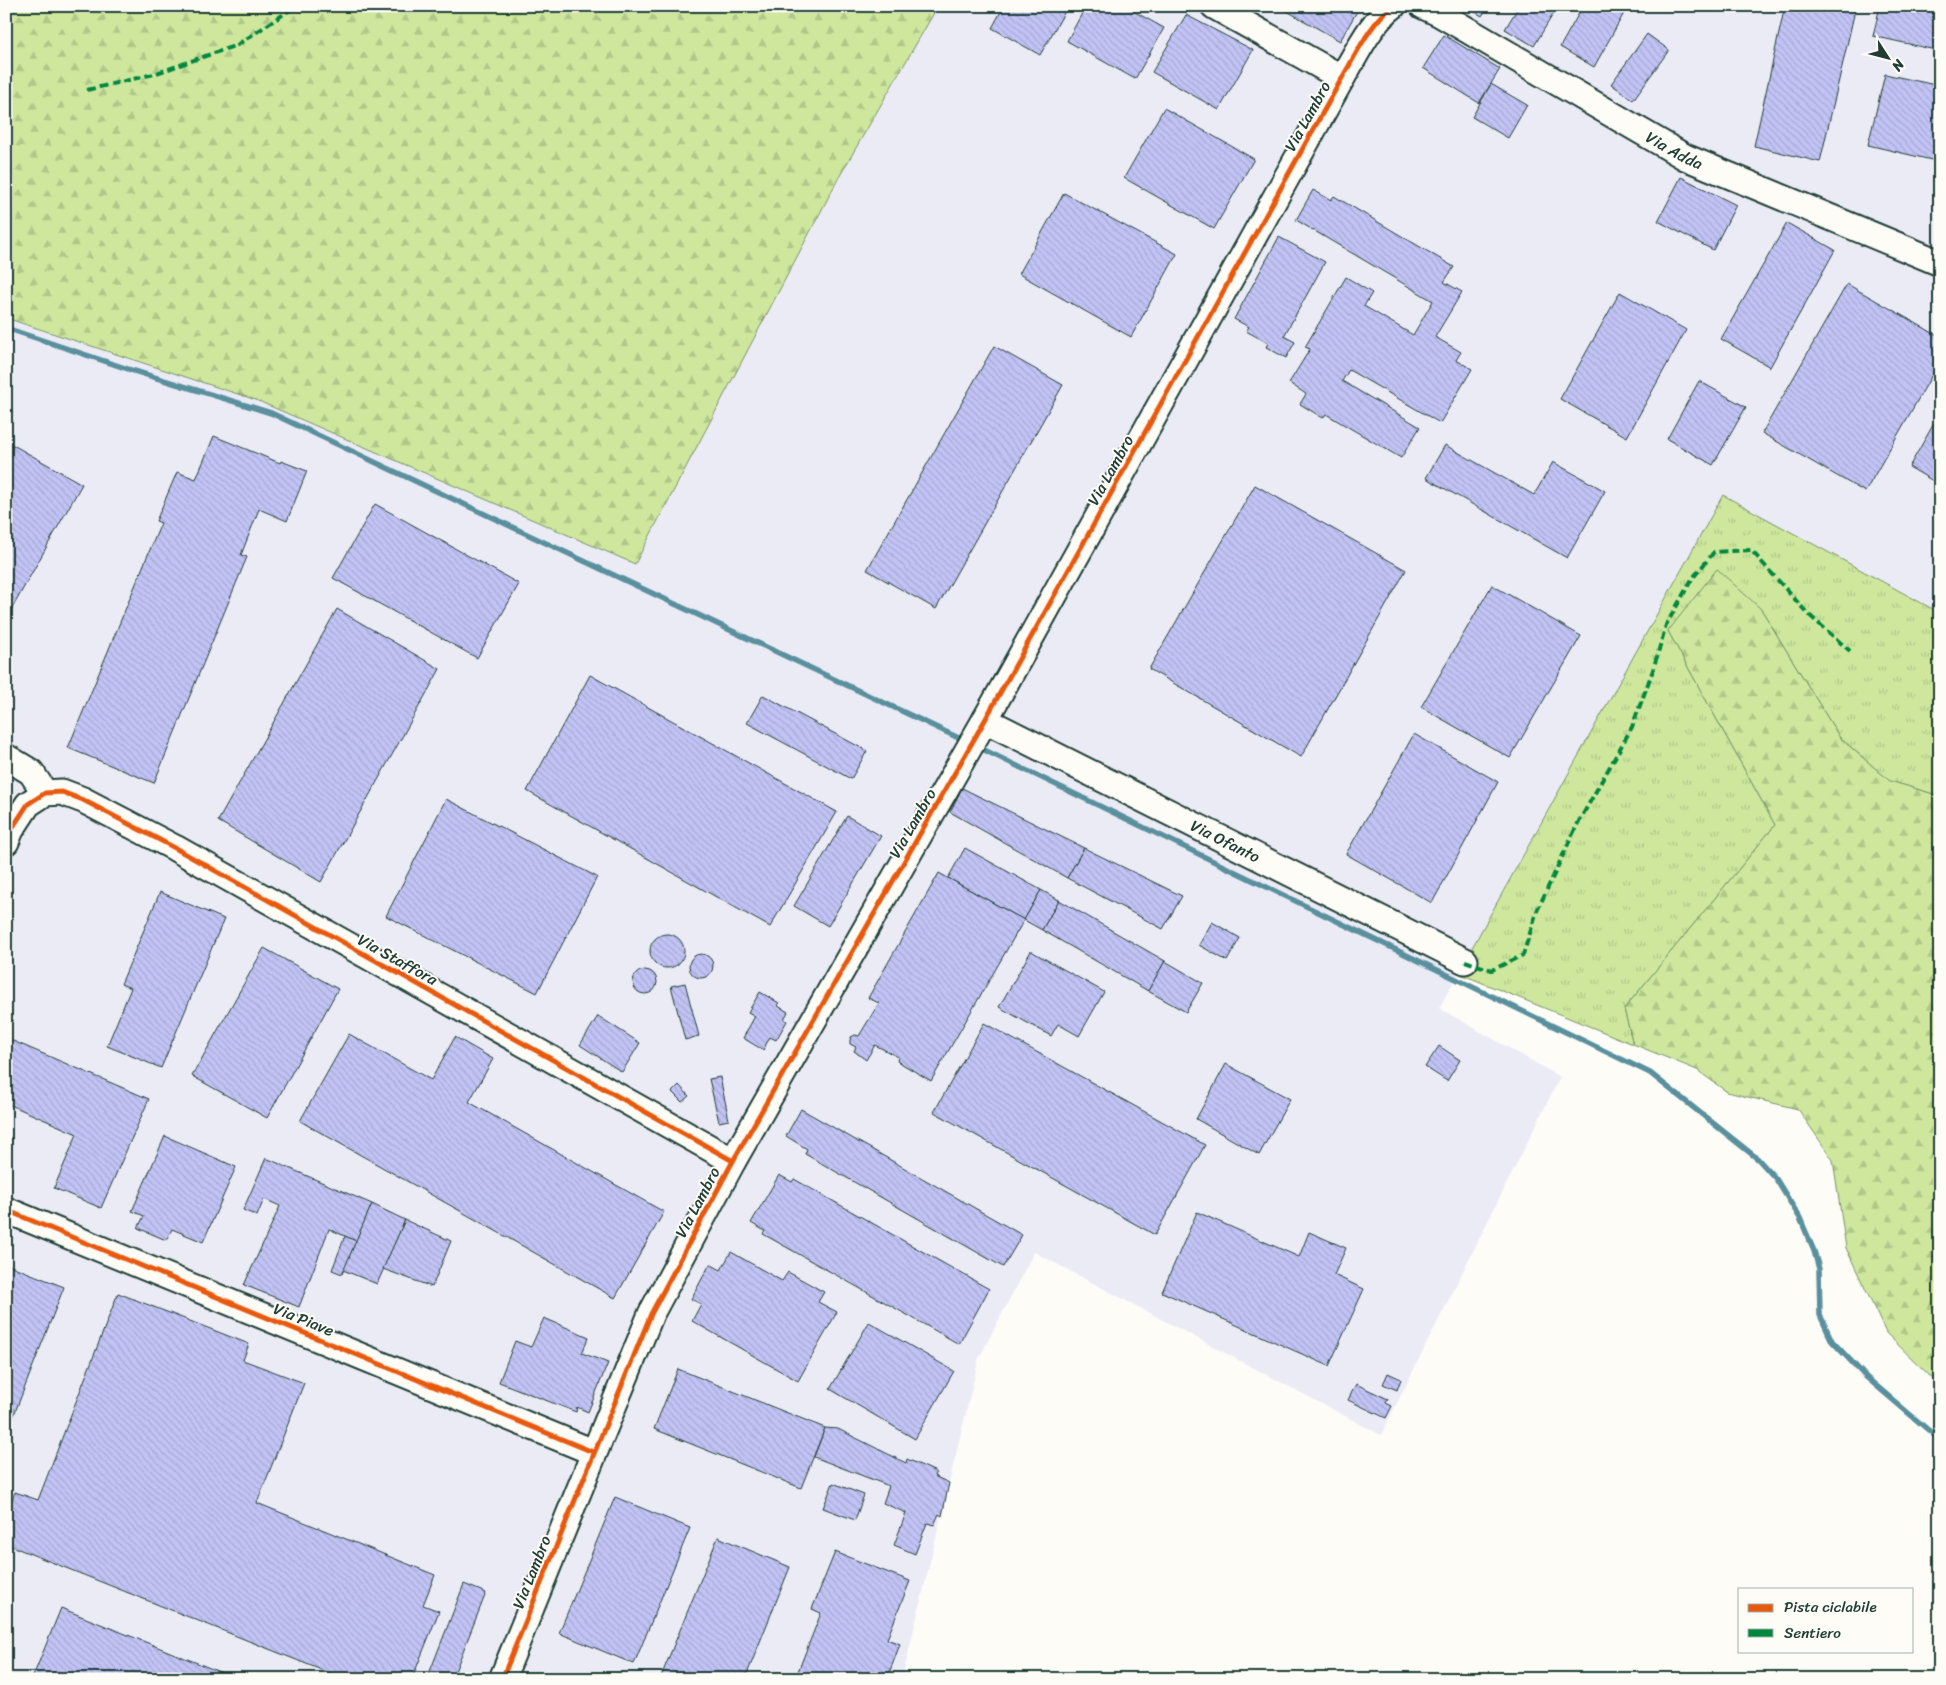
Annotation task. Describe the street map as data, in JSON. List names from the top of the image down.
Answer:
{
  "streets": {
    "street": [
      "Via Lambro",
      "Via Adda",
      "Via Ofanto",
      "Via Staffora",
      "Via Piave"
    ]
  },
  "crossings": [
    ["Via Lambro", "Via Ofanto"],
    ["Via Lambro", "Via Staffora"],
    ["Via Lambro", "Via Piave"]
  ],
  "legend": ["Pista ciclabile", "Sentiero"],
  "north": "bottom right"
}
